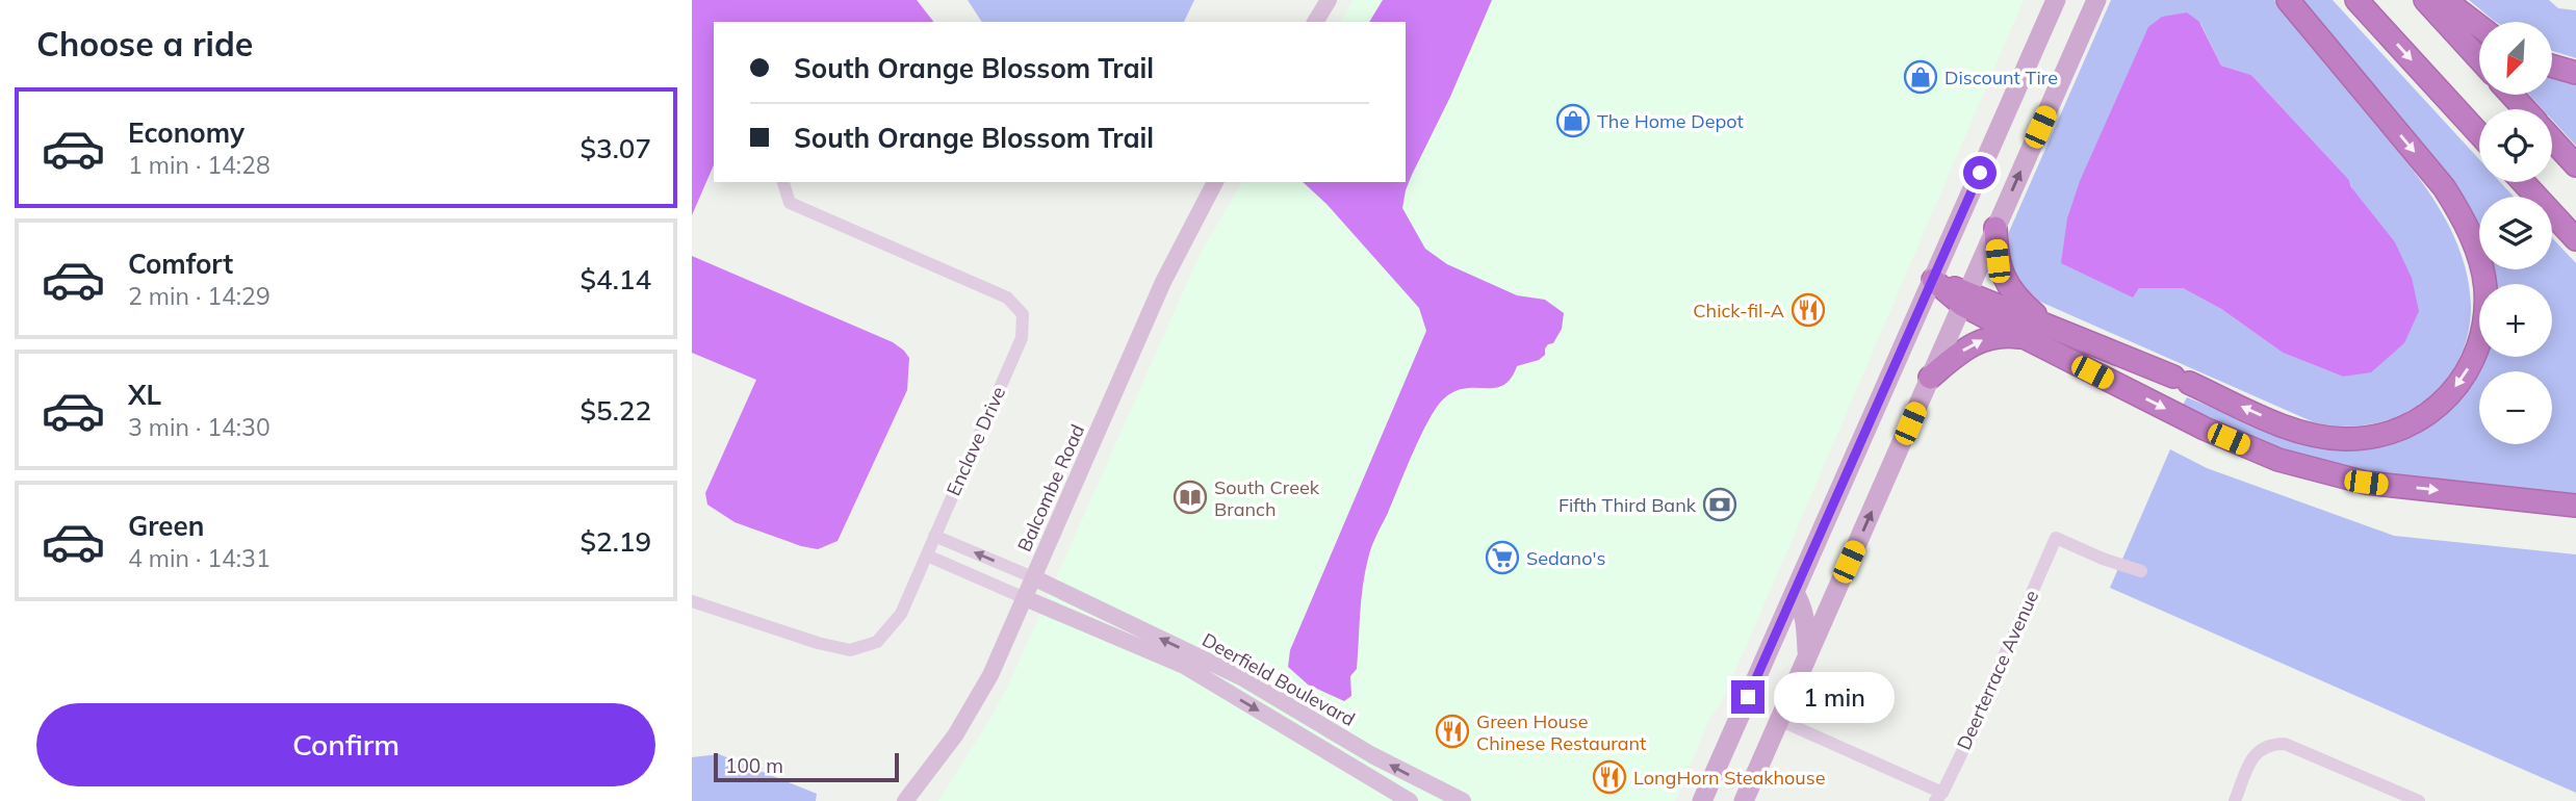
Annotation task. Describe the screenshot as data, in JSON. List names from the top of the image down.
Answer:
{
  "streets": {
    "street": [
      "Enclave Drive",
      "Balcombe Road",
      "Deerterrace Avenue",
      "Deerfield Boulevard"
    ]
  },
  "crossings": [
    ["Balcombe Road", "Deerfield Boulevard"]
  ],
  "places": {
    "shop": ["Discount Tire", "The Home Depot"],
    "restaurant": ["Chick-fil-A", "Green House Chinese Restaurant", "LongHorn Steakhouse"],
    "library": ["South Creek Branch"],
    "bank": ["Fifth Third Bank"],
    "supermarket": ["Sedano's"]
  },
  "scale_bar": "100 m",
  "north": "bottom left",
  "page": {
    "heading": "Choose a ride",
    "map_buttons": ["+", "−"],
    "banner": ["South Orange Blossom Trail", "South Orange Blossom Trail"],
    "list": [
      {
        "name": "Economy",
        "note": "1 min · 14:28",
        "value": "$3.07"
      },
      {
        "name": "Comfort",
        "note": "2 min · 14:29",
        "value": "$4.14"
      },
      {
        "name": "XL",
        "note": "3 min · 14:30",
        "value": "$5.22"
      },
      {
        "name": "Green",
        "note": "4 min · 14:31",
        "value": "$2.19"
      }
    ],
    "bubble": "1 min",
    "buttons": "Confirm",
    "scale": "100 m"
  }
}
